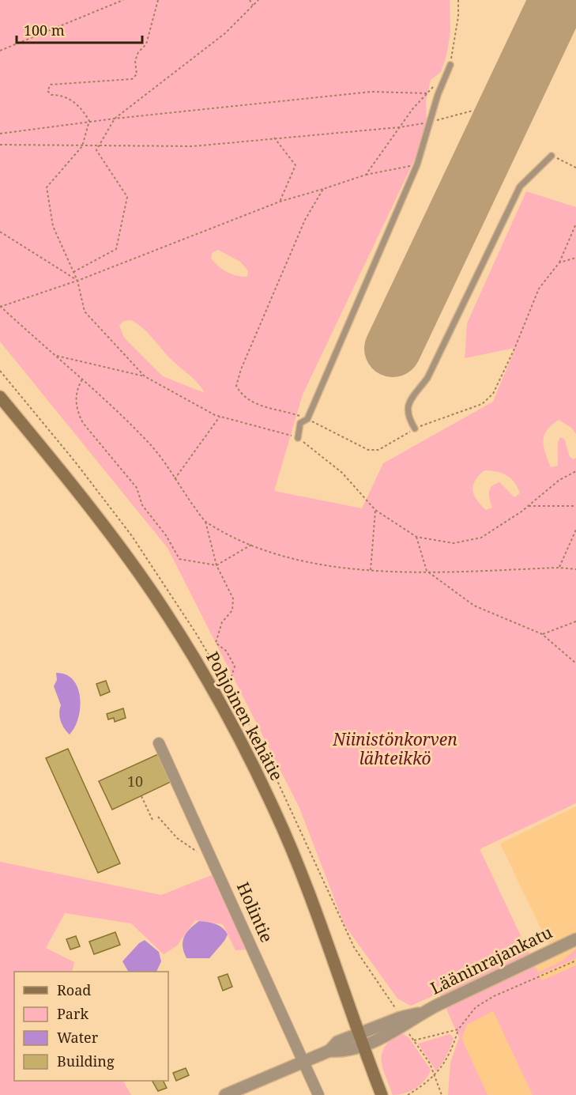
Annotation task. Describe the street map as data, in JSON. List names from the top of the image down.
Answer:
{
  "streets": {
    "main road": ["Pohjoinen kehätie"],
    "street": ["Holintie", "Lääninrajankatu"]
  },
  "crossings": [
    ["Pohjoinen kehätie", "Lääninrajankatu"],
    ["Holintie", "Lääninrajankatu"]
  ],
  "parks": ["Niinistönkorven lähteikkö"],
  "house_numbers": ["10"],
  "legend": [
    "Road",
    "Park",
    "Water",
    "Building"
  ],
  "scale_bar": "100 m"
}
